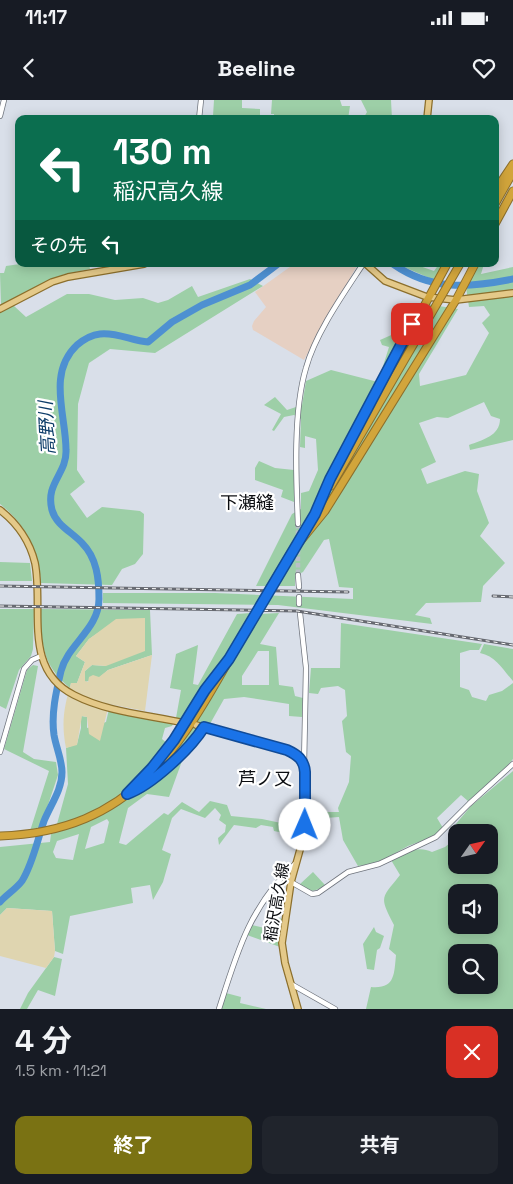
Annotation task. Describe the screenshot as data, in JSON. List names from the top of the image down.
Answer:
{
  "streets": {
    "main road": ["稲沢高久線"]
  },
  "districts": ["下瀬縫", "芦ノ又"],
  "water": ["高野川"],
  "north": "top right",
  "page": {
    "status": "11:17",
    "header": "Beeline",
    "turn": ["130 m", "稲沢高久線"],
    "then": "その先",
    "heading": ["4 分", "1.5 km · 11:21"],
    "buttons": ["終了", "共有"]
  }
}
